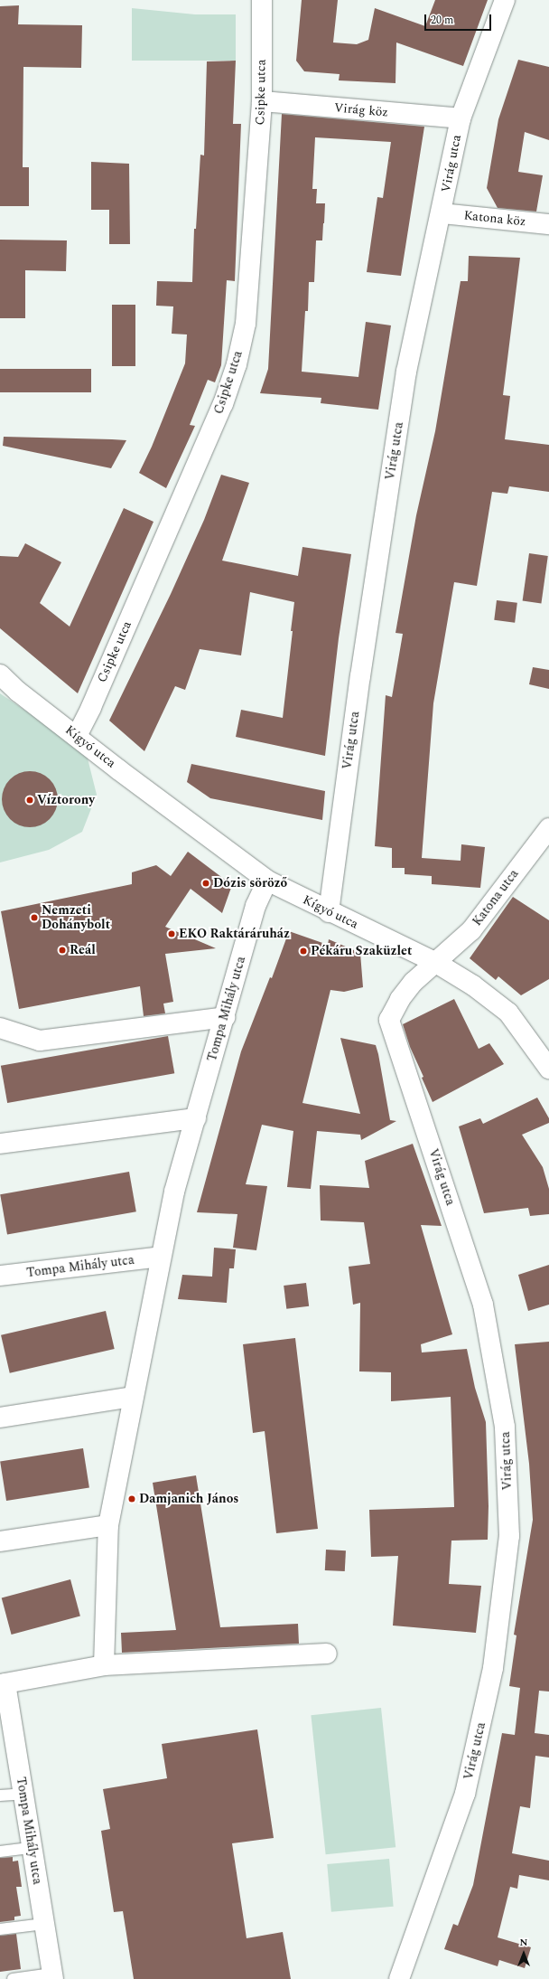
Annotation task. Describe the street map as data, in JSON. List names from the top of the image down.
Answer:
{
  "streets": {
    "street": [
      "Csipke utca",
      "Virág köz",
      "Virág utca",
      "Katona köz",
      "Kígyó utca",
      "Katona utca",
      "Tompa Mihály utca"
    ]
  },
  "crossings": [
    ["Csipke utca", "Virág köz"],
    ["Csipke utca", "Kígyó utca"],
    ["Virág köz", "Virág utca"],
    ["Virág utca", "Katona köz"],
    ["Virág utca", "Kígyó utca"],
    ["Virág utca", "Katona utca"],
    ["Kígyó utca", "Katona utca"],
    ["Kígyó utca", "Tompa Mihály utca"]
  ],
  "places": [
    "Víztorony",
    "Dózis söröző",
    "Nemzeti Dohánybolt",
    "EKO Raktáráruház",
    "Reál",
    "Pékáru Szaküzlet",
    "Damjanich János"
  ],
  "scale_bar": "20 m",
  "north": "top"
}
